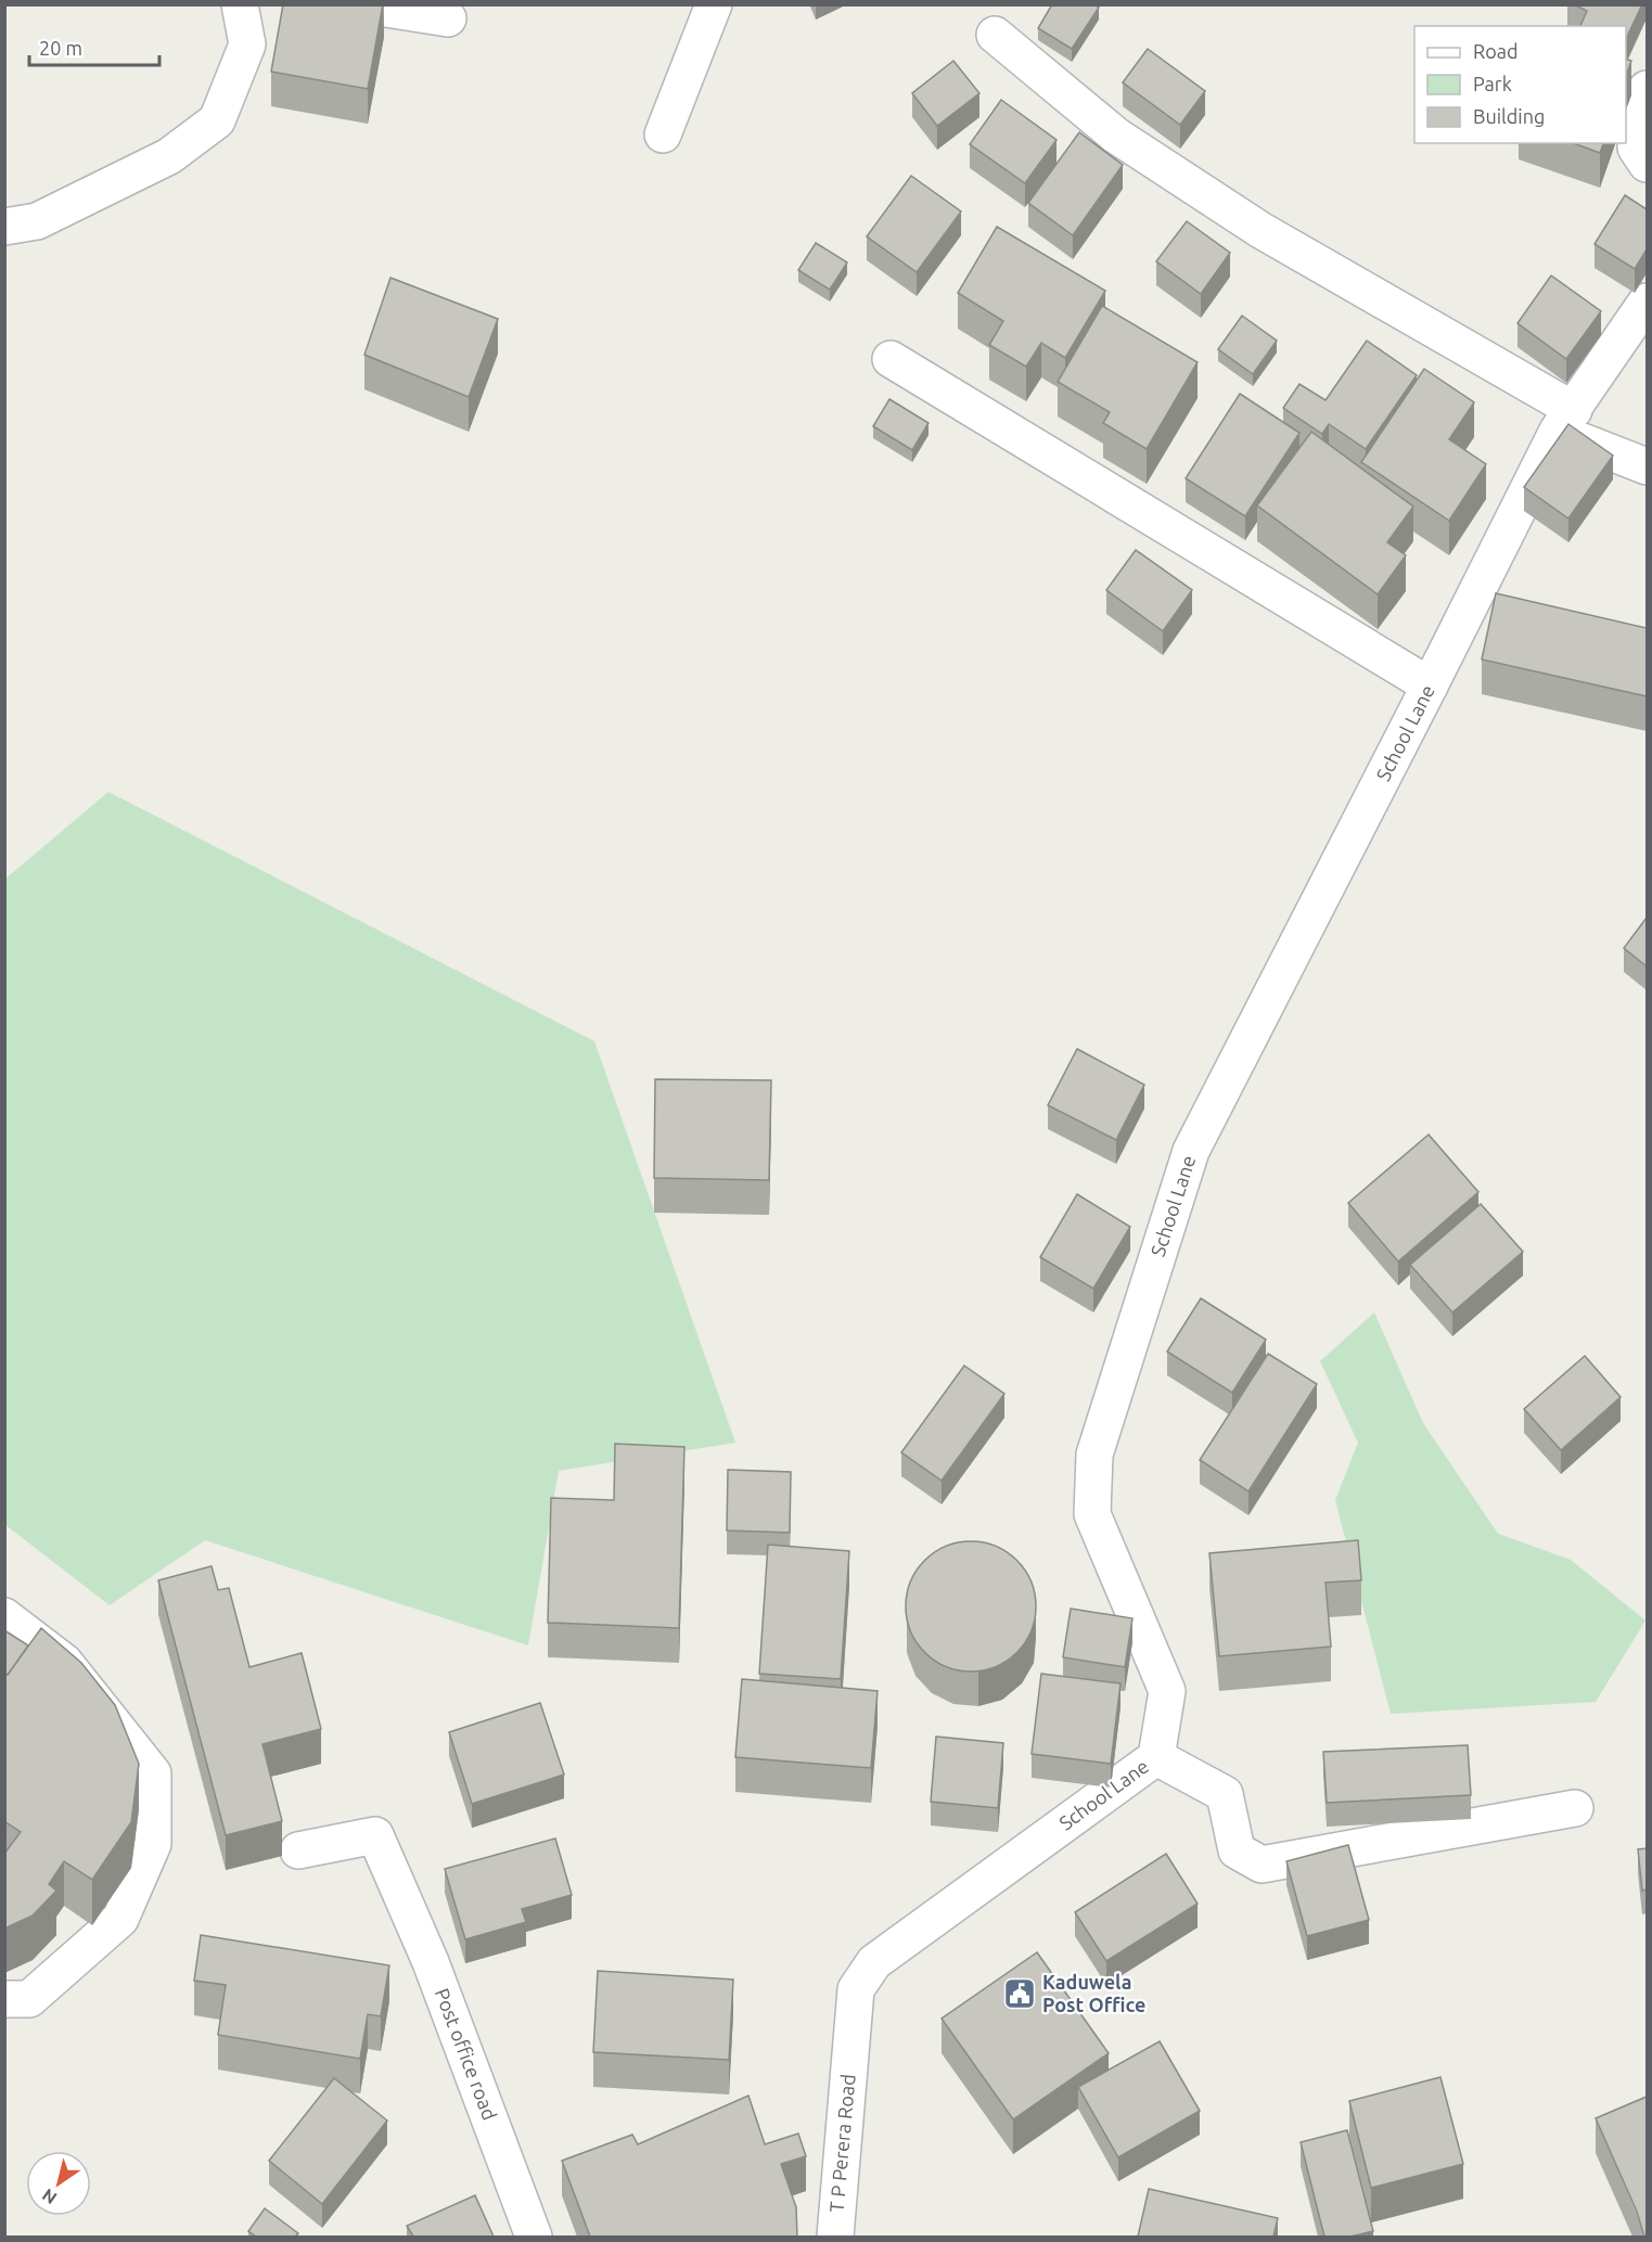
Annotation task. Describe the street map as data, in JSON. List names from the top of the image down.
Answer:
{
  "streets": {
    "street": ["School Lane", "Post office road", "T P Perera Road"]
  },
  "crossings": [
    ["School Lane", "T P Perera Road"]
  ],
  "places": {
    "public building": ["Kaduwela Post Office"]
  },
  "legend": ["Road", "Park", "Building"],
  "scale_bar": "20 m",
  "north": "bottom left"
}
